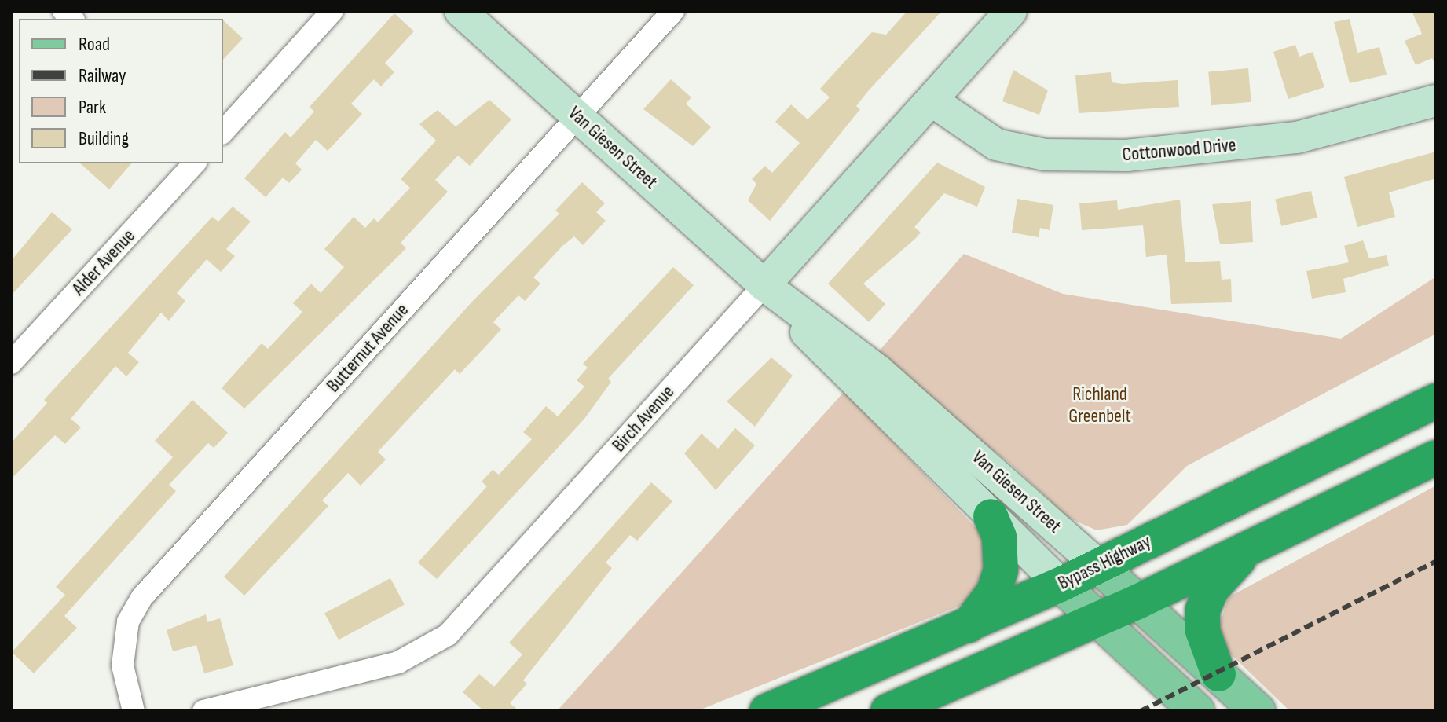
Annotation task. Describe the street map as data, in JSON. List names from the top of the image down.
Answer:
{
  "streets": {
    "highway": ["Bypass Highway"],
    "main road": ["Van Giesen Street", "Cottonwood Drive", "Birch Avenue"],
    "street": ["Alder Avenue", "Butternut Avenue"]
  },
  "crossings": [
    ["Van Giesen Street", "Butternut Avenue"],
    ["Van Giesen Street", "Birch Avenue"],
    ["Van Giesen Street", "Bypass Highway"],
    ["Cottonwood Drive", "Birch Avenue"]
  ],
  "parks": ["Richland Greenbelt"],
  "legend": [
    "Road",
    "Railway",
    "Park",
    "Building"
  ]
}
